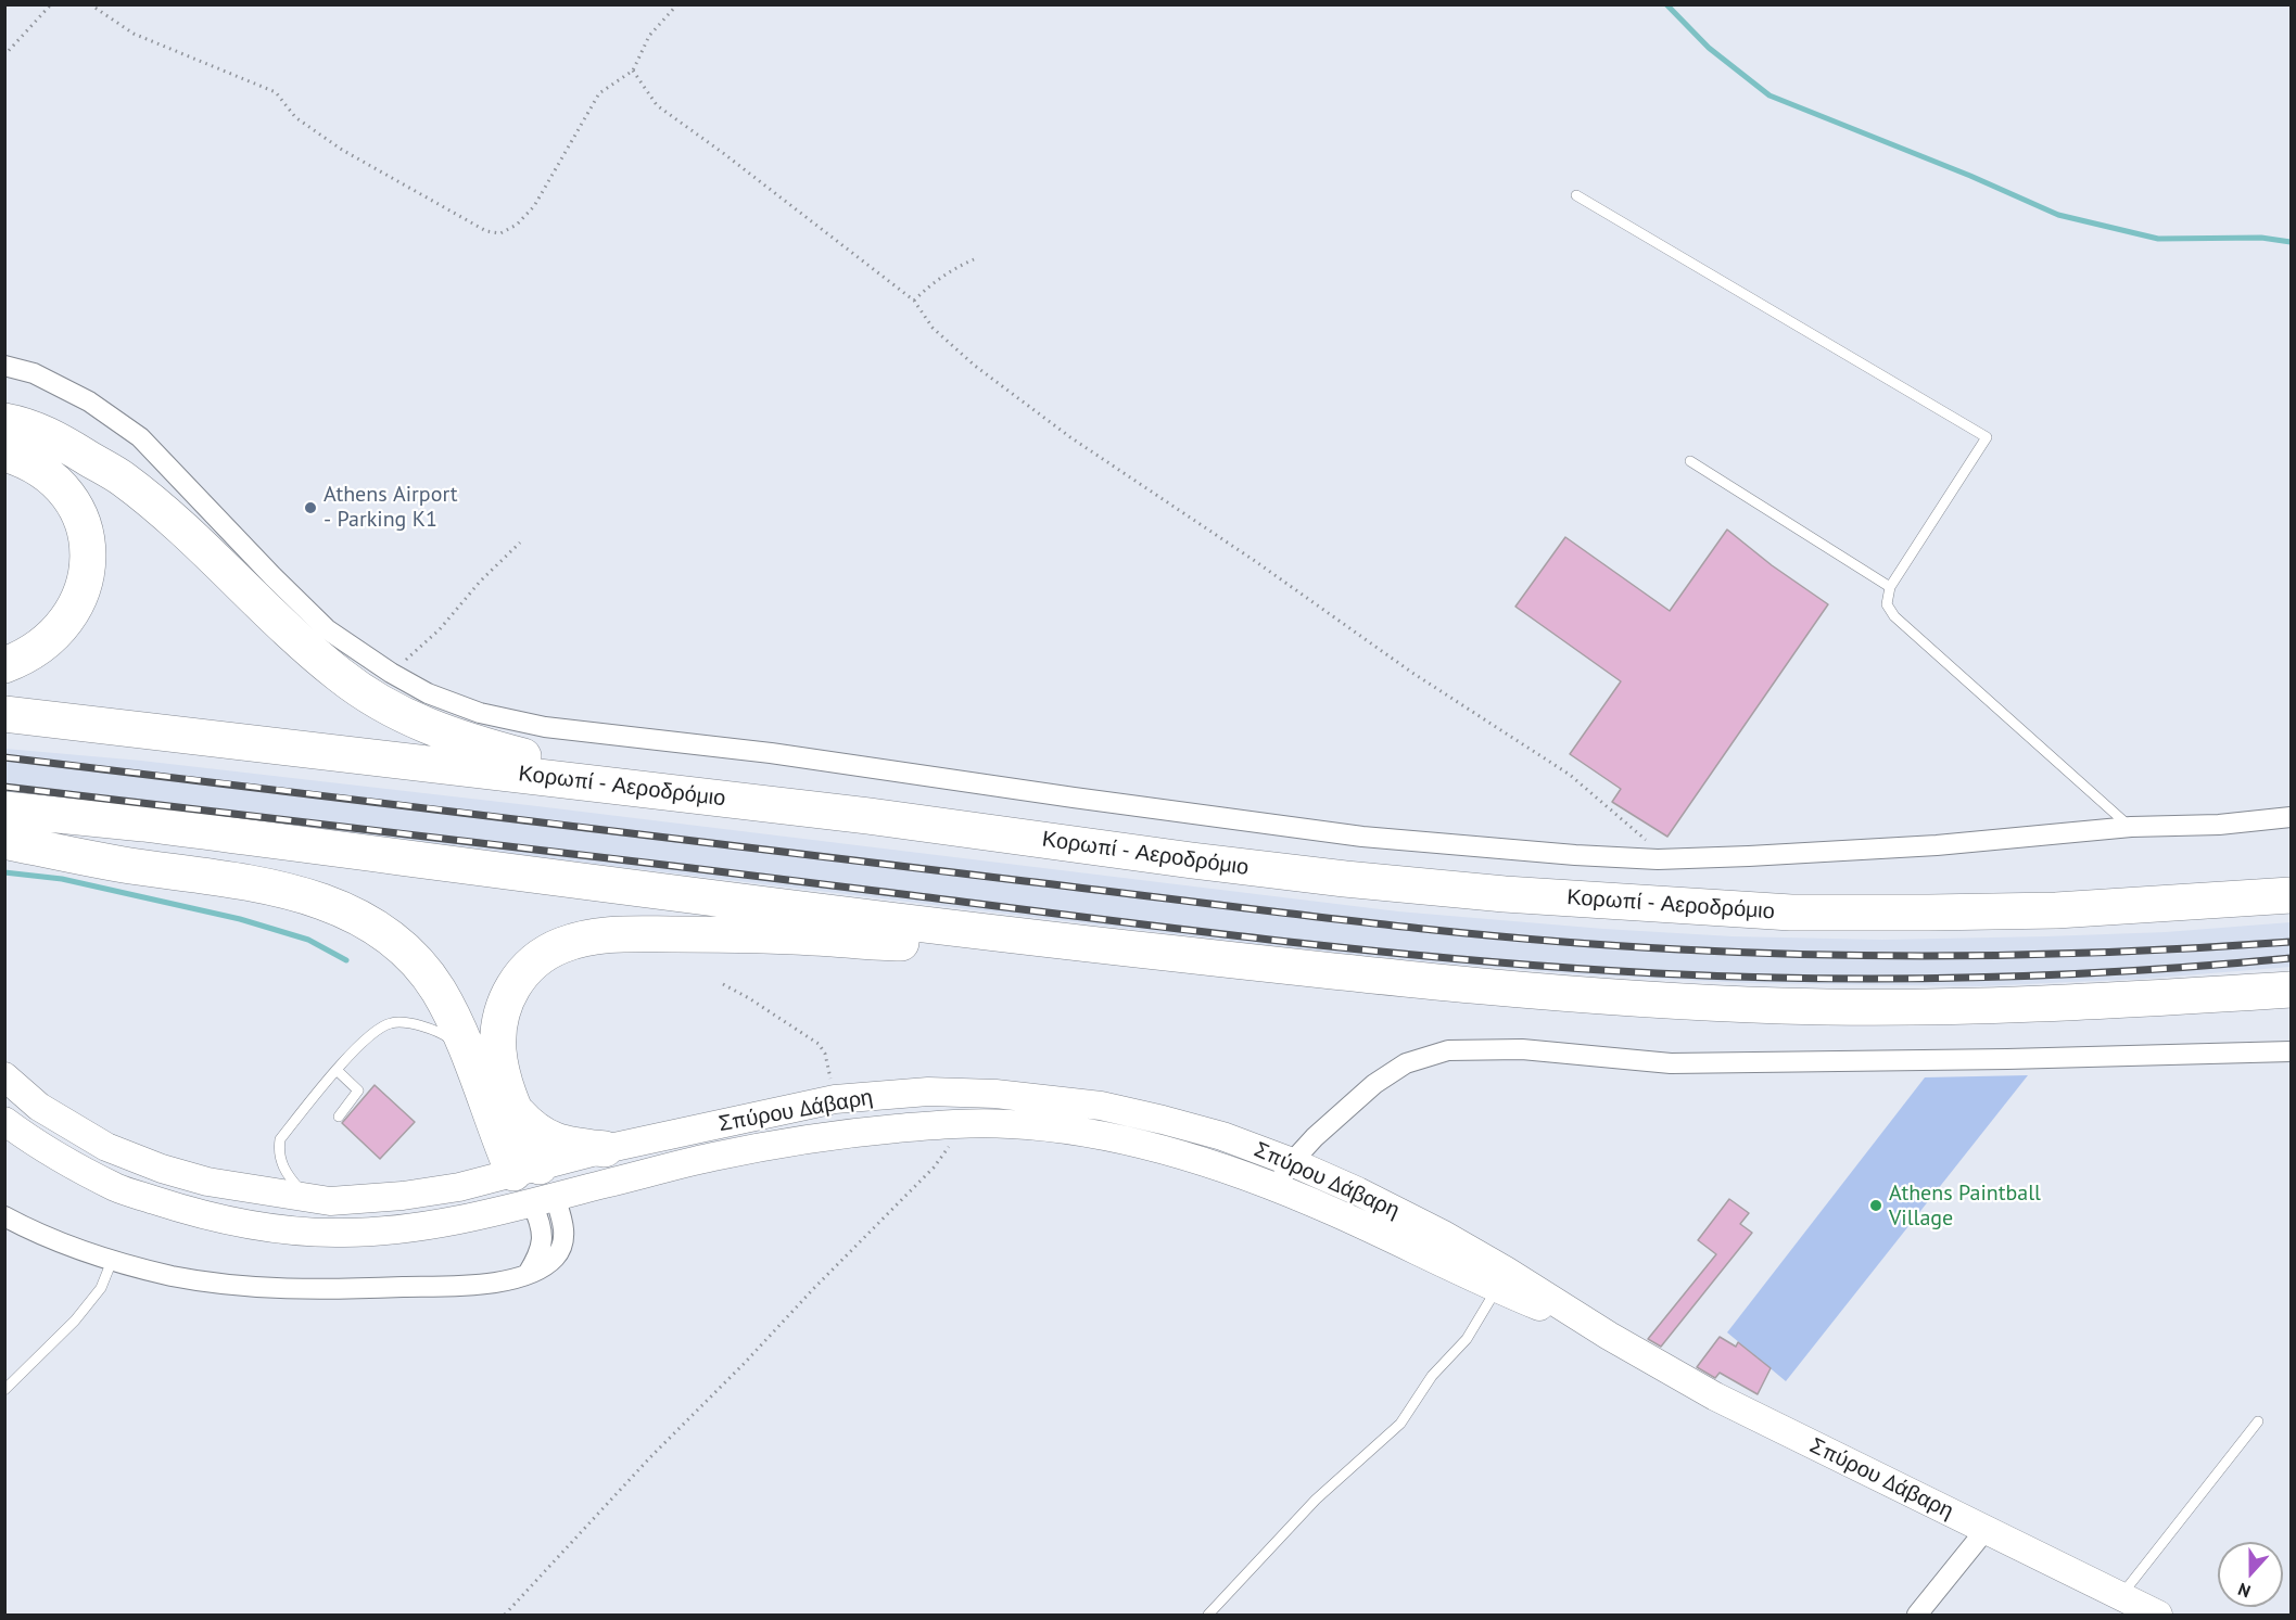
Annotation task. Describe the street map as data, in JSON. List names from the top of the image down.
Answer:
{
  "streets": {
    "highway": ["Κορωπί - Αεροδρόμιο"],
    "street": ["Σπύρου Δάβαρη"]
  },
  "places": ["Athens Airport - Parking K1", "Athens Paintball Village"],
  "north": "bottom"
}
